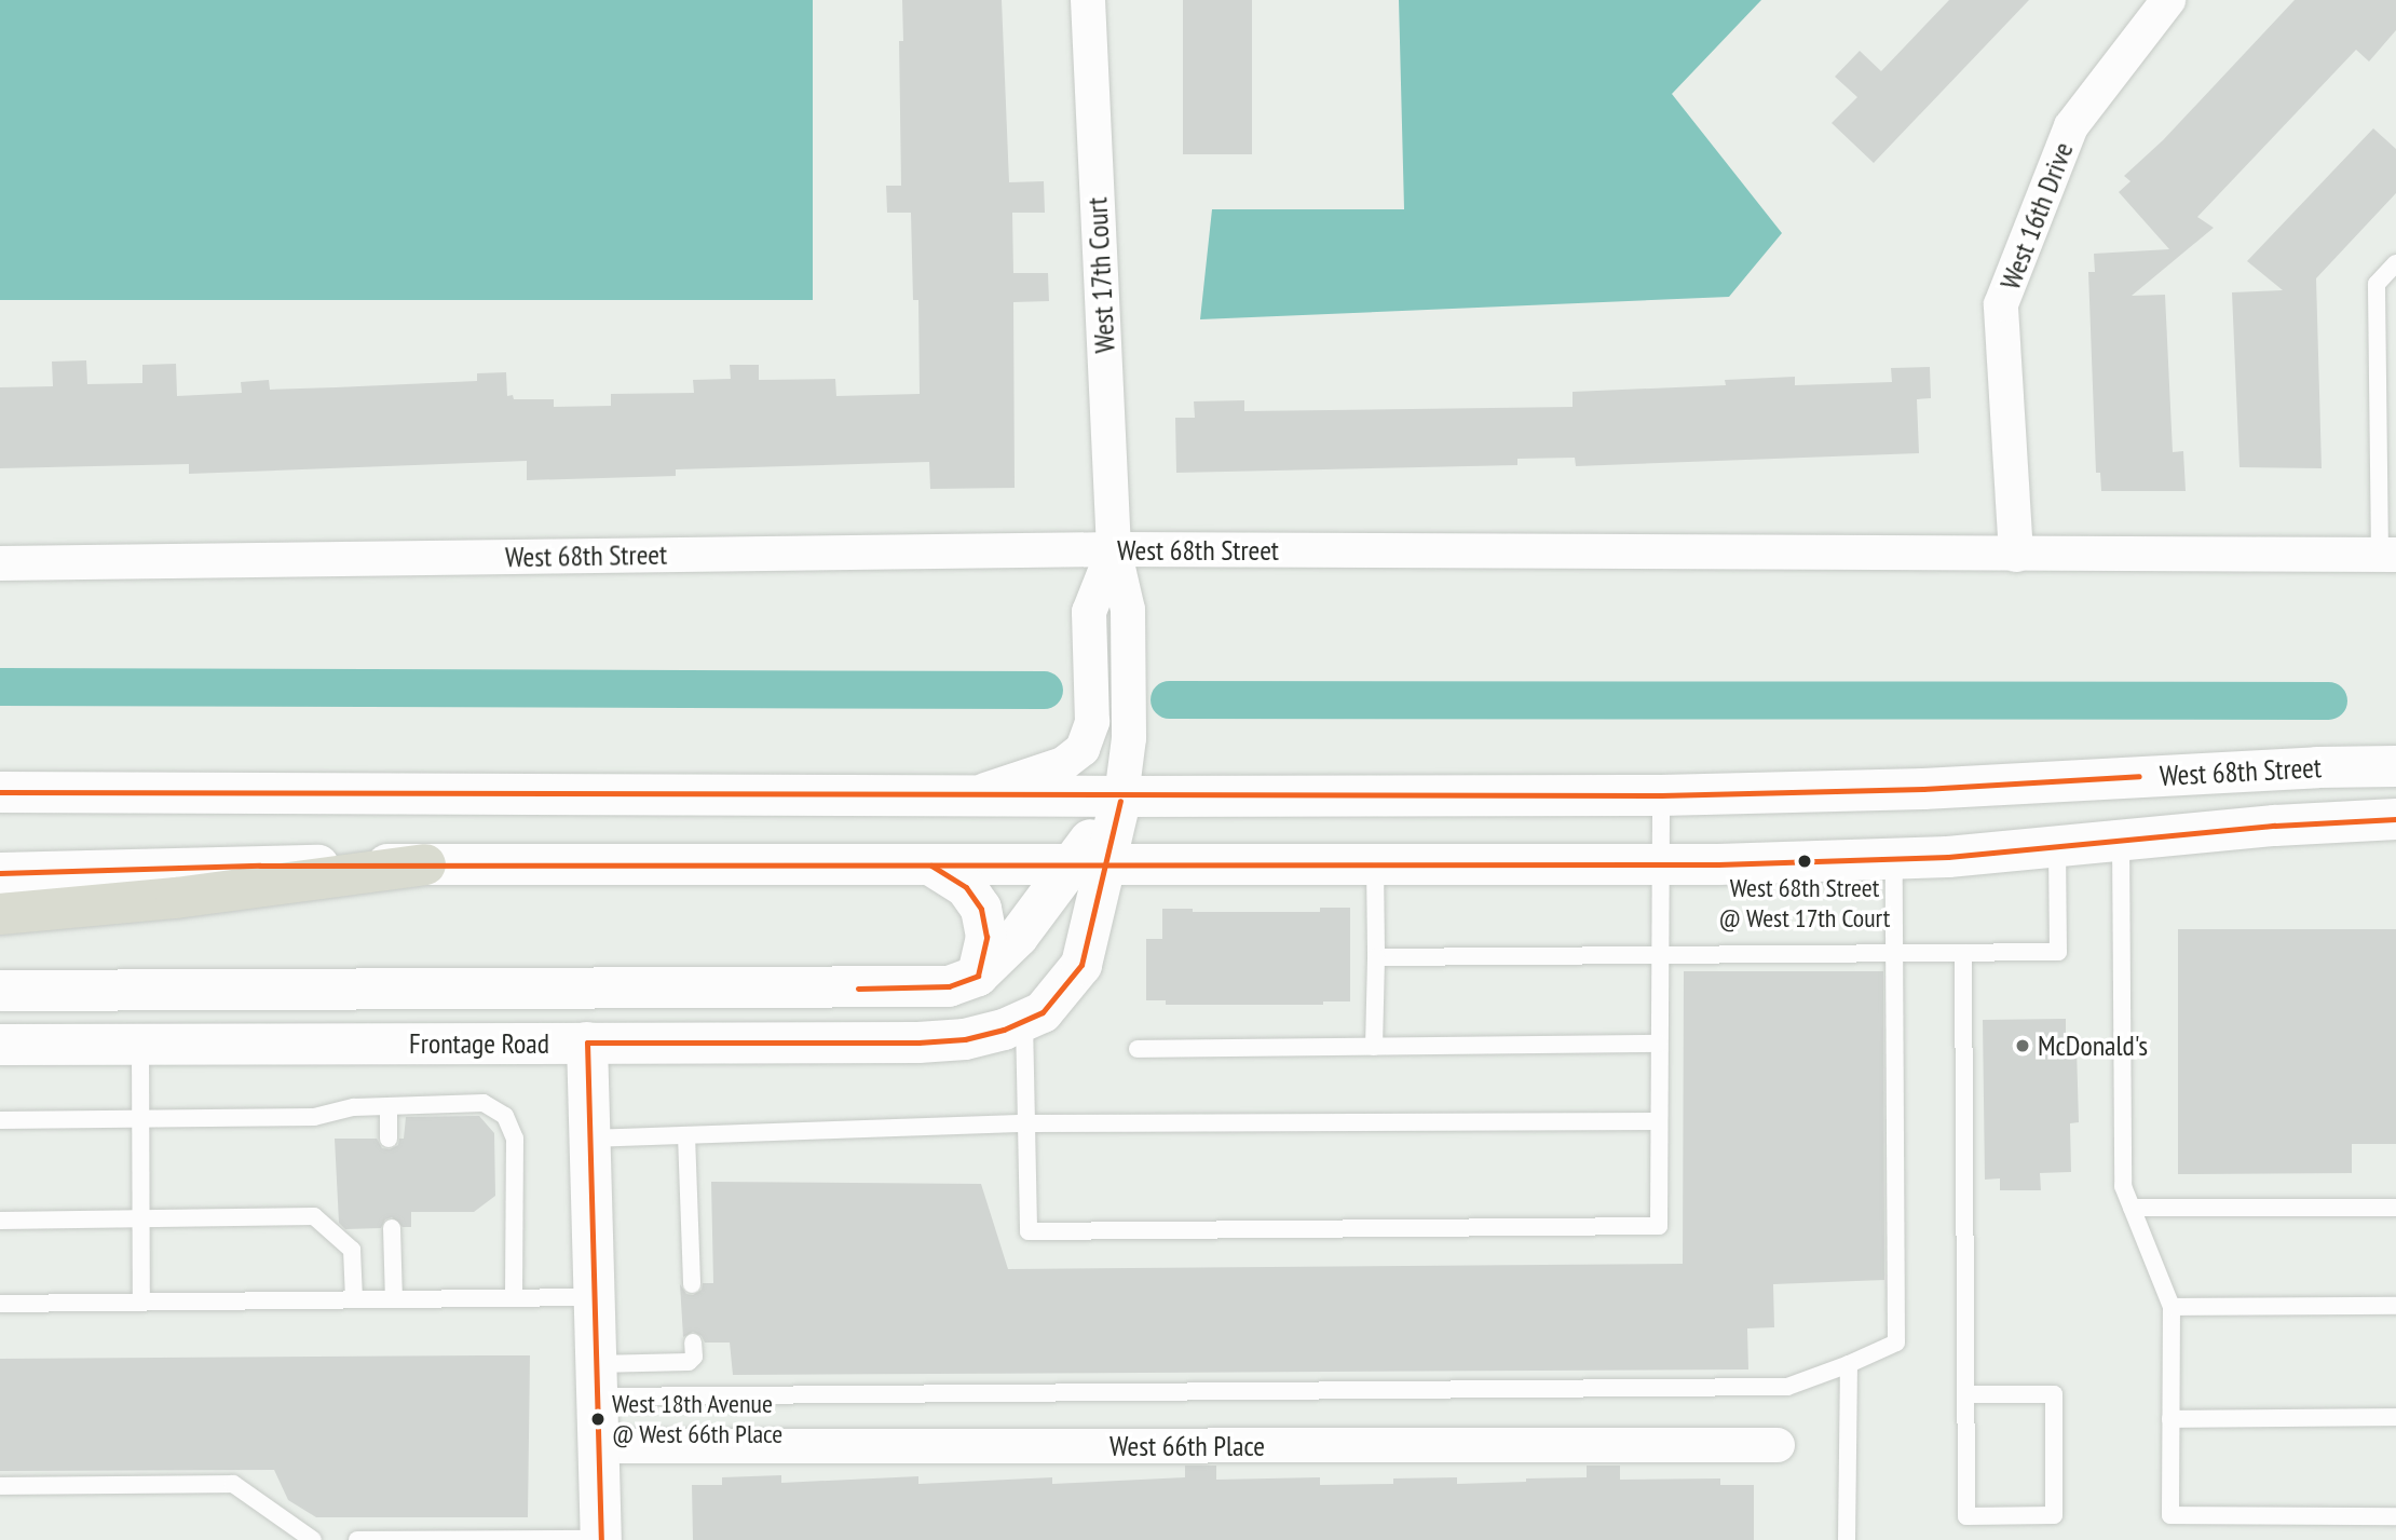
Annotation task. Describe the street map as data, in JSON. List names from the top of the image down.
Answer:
{
  "streets": {
    "main road": ["West 68th Street", "Frontage Road"],
    "street": ["West 16th Drive", "West 17th Court", "West 66th Place"]
  },
  "crossings": [
    ["West 16th Drive", "West 68th Street"],
    ["West 17th Court", "West 68th Street"]
  ],
  "places": ["West 68th Street @ West 17th Court", "McDonald's", "West 18th Avenue @ West 66th Place"]
}
